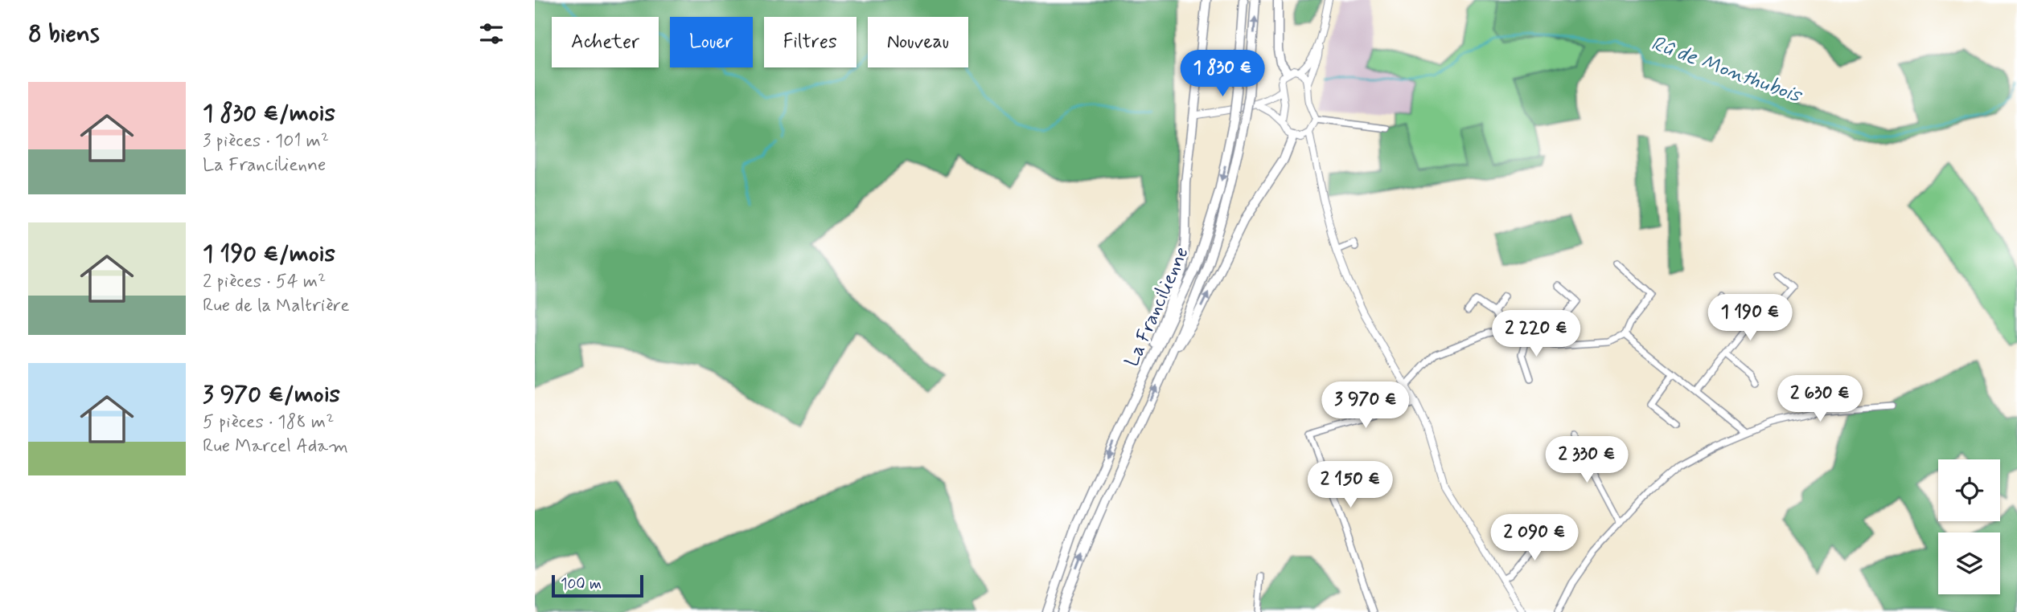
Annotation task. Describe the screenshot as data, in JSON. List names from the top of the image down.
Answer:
{
  "streets": {
    "highway": ["La Francilienne"]
  },
  "water": ["Rû de Monthubois"],
  "scale_bar": "100 m",
  "page": {
    "heading": "8 biens",
    "chip": [
      "Acheter",
      "Louer",
      "Filtres",
      "Nouveau"
    ],
    "price": [
      "1 830 €",
      "1 190 €",
      "2 220 €",
      "2 630 €",
      "3 970 €",
      "2 330 €",
      "2 150 €",
      "2 090 €"
    ],
    "list": [
      {
        "name": "1 830 €/mois",
        "note": "3 pièces · 101 m² · La Francilienne"
      },
      {
        "name": "1 190 €/mois",
        "note": "2 pièces · 54 m² · Rue de la Maltrière"
      },
      {
        "name": "3 970 €/mois",
        "note": "5 pièces · 188 m² · Rue Marcel Adam"
      }
    ],
    "scale": "100 m"
  }
}
